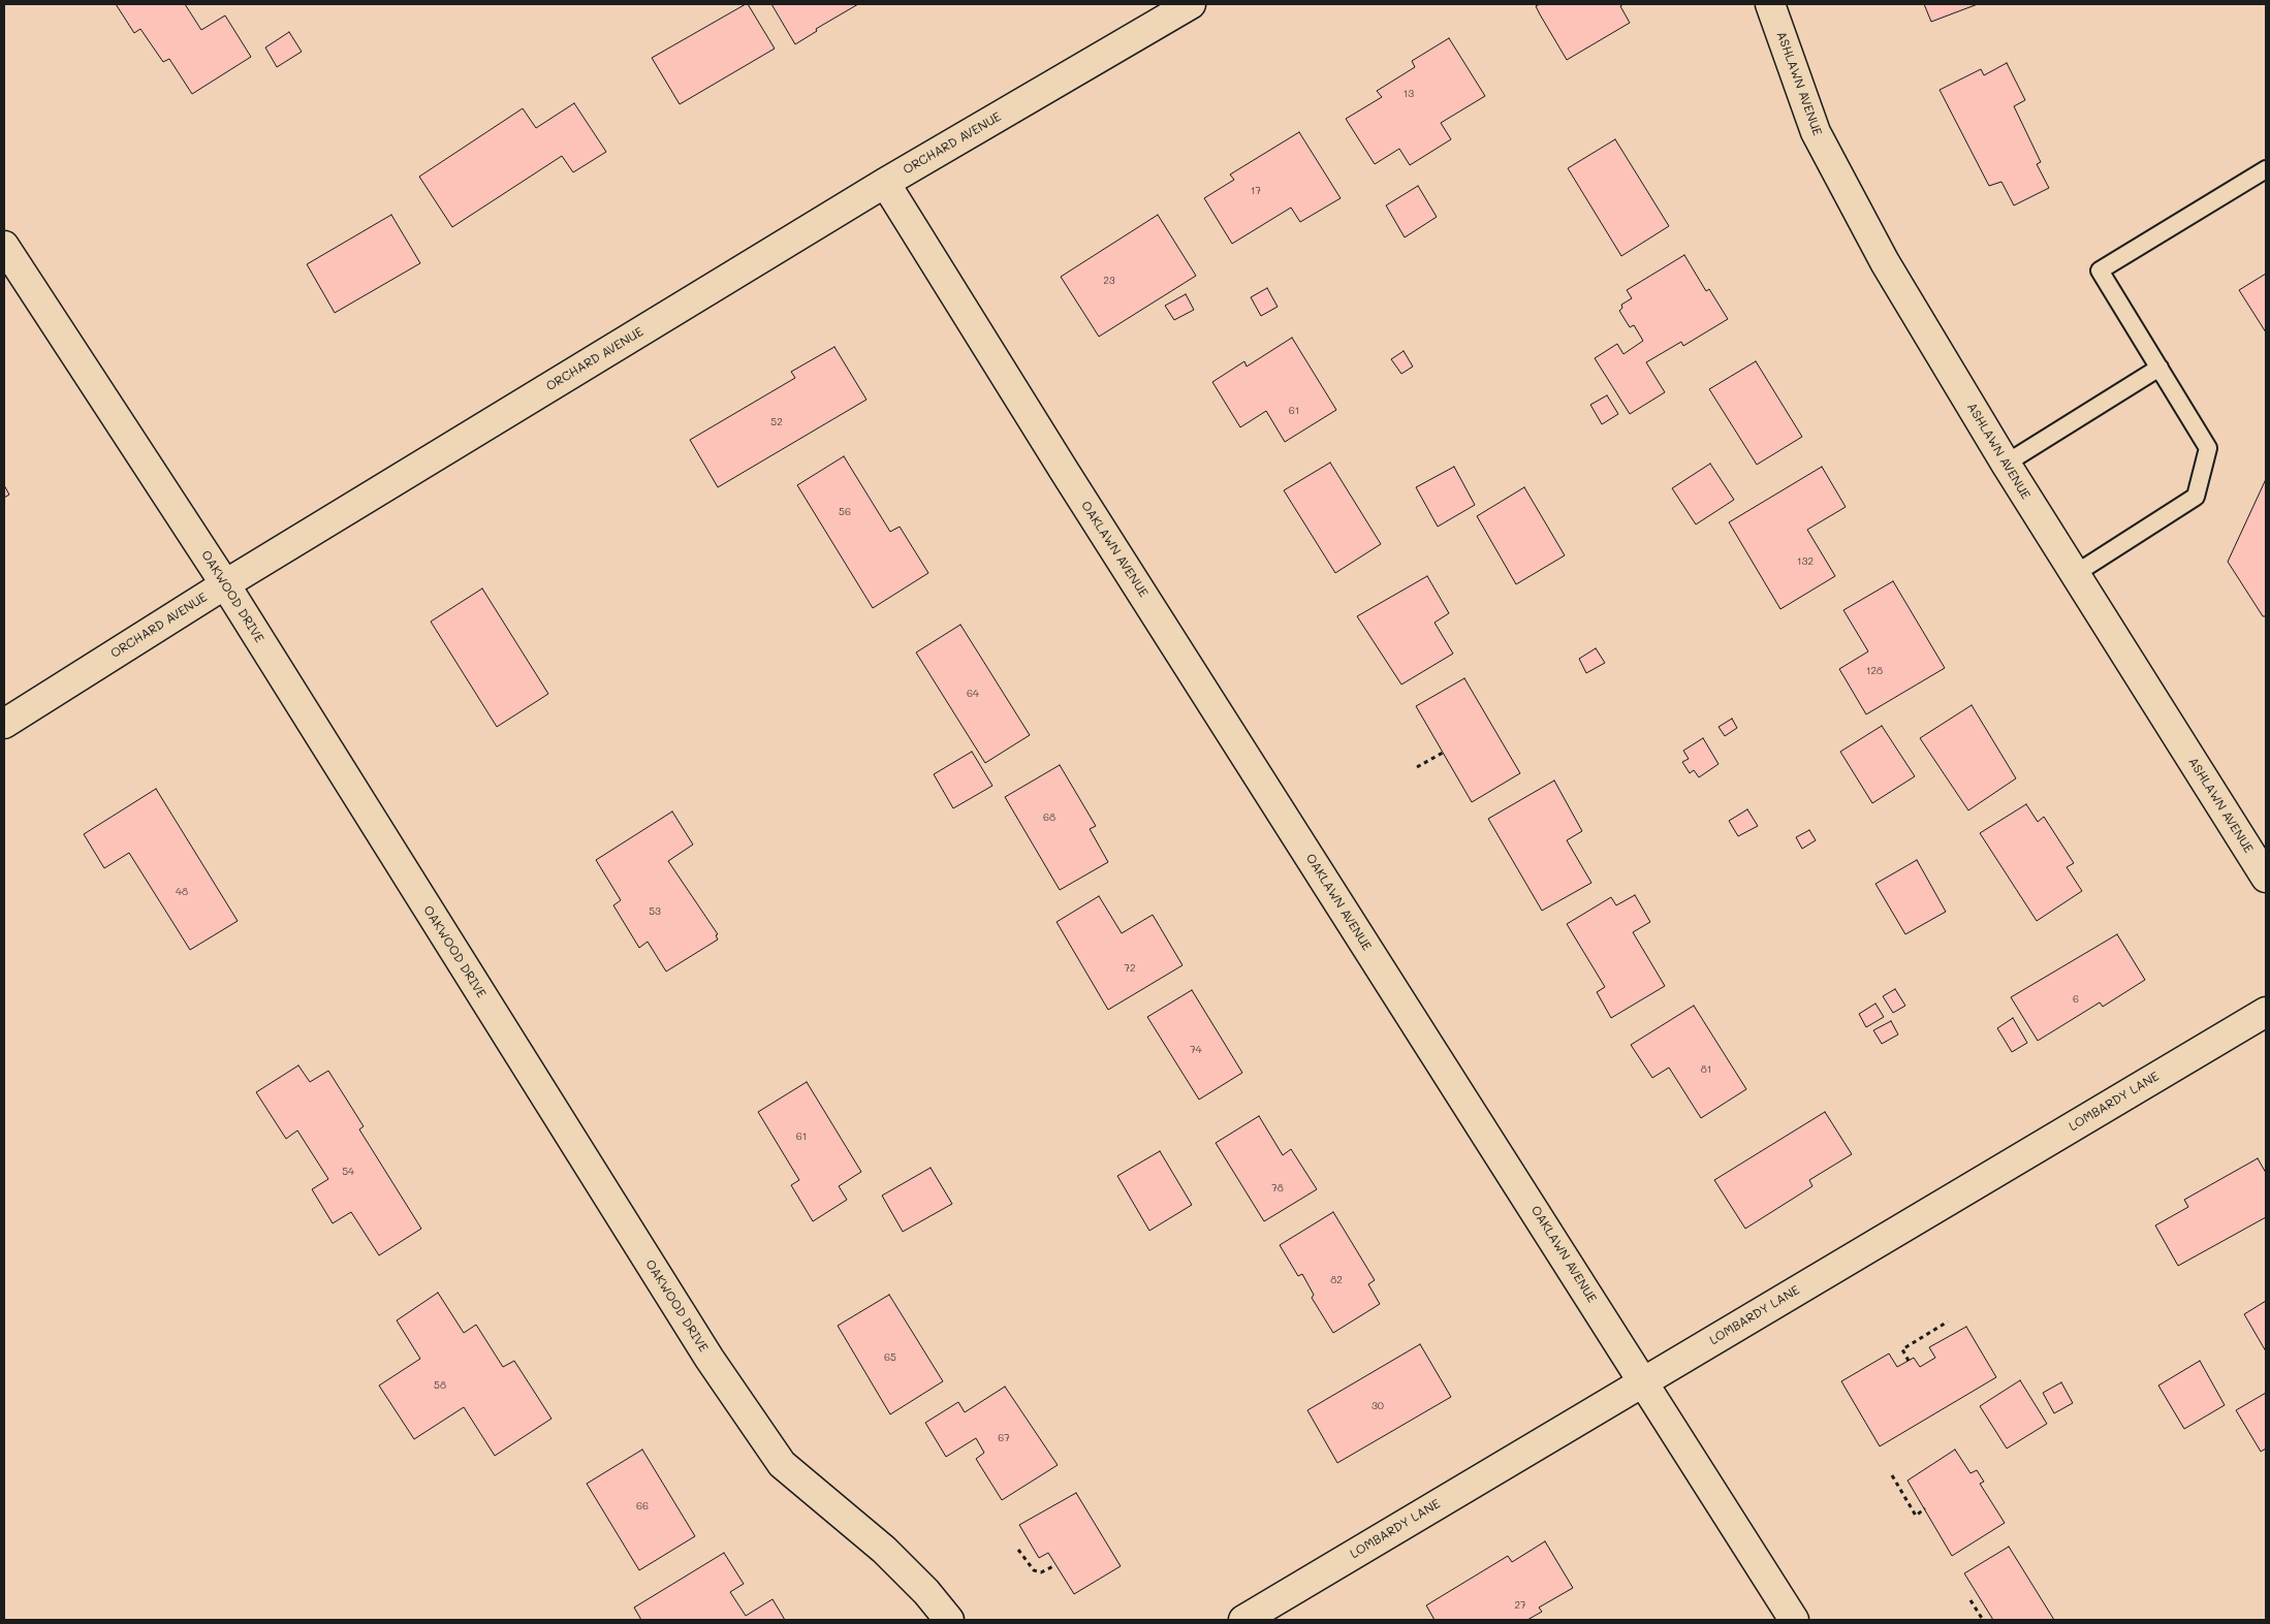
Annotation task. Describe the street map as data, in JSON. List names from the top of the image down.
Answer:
{
  "streets": {
    "street": [
      "ASHLAWN AVENUE",
      "ORCHARD AVENUE",
      "OAKLAWN AVENUE",
      "OAKWOOD DRIVE",
      "LOMBARDY LANE"
    ]
  },
  "crossings": [
    ["ORCHARD AVENUE", "OAKLAWN AVENUE"],
    ["ORCHARD AVENUE", "OAKWOOD DRIVE"],
    ["OAKLAWN AVENUE", "LOMBARDY LANE"]
  ],
  "house_numbers": [
    "13",
    "17",
    "23",
    "61",
    "52",
    "56",
    "132",
    "128",
    "64",
    "68",
    "48",
    "53",
    "72",
    "6",
    "74",
    "81",
    "61",
    "54",
    "78",
    "82",
    "65",
    "58",
    "30",
    "67",
    "66",
    "27"
  ]
}
